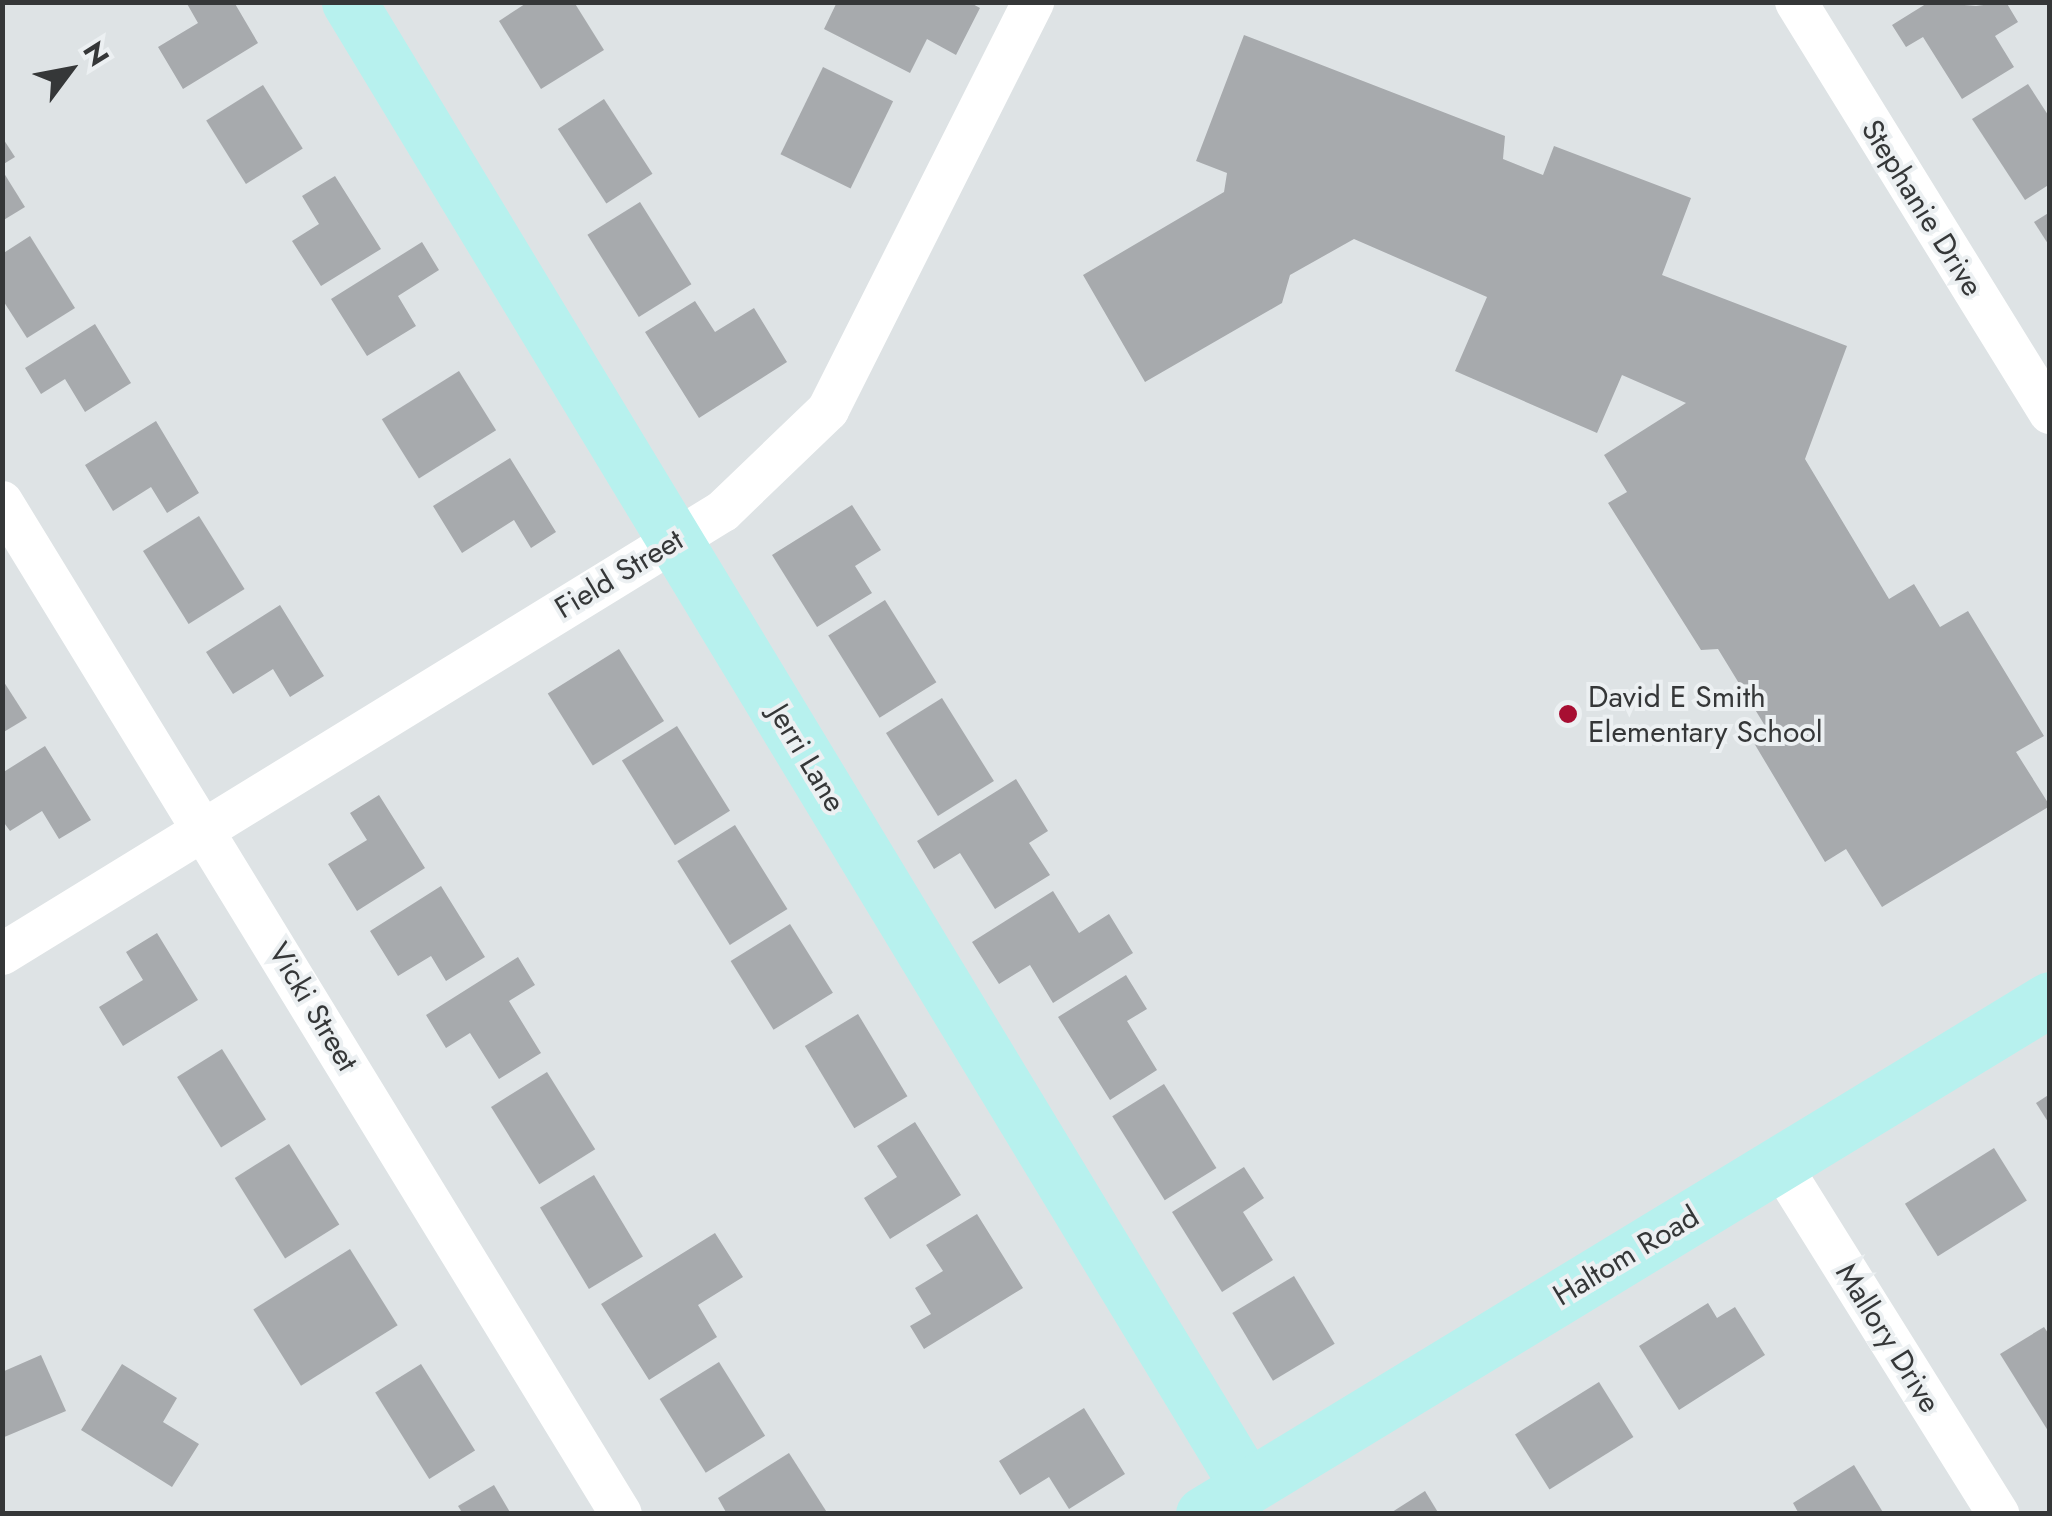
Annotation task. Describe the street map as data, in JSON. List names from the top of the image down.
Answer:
{
  "streets": {
    "street": [
      "Stephanie Drive",
      "Field Street",
      "Jerri Lane",
      "Vicki Street",
      "Haltom Road",
      "Mallory Drive"
    ]
  },
  "crossings": [
    ["Field Street", "Jerri Lane"],
    ["Field Street", "Vicki Street"],
    ["Jerri Lane", "Haltom Road"],
    ["Haltom Road", "Mallory Drive"]
  ],
  "places": ["David E Smith Elementary School"],
  "north": "top right"
}
